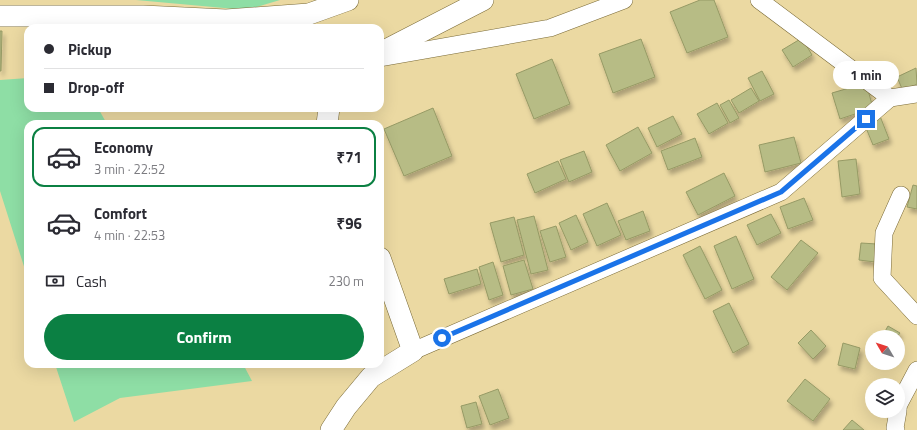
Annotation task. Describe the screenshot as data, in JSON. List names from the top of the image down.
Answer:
{
  "north": "top left",
  "page": {
    "banner": ["Pickup", "Drop-off"],
    "bubble": "1 min",
    "list": [
      {
        "name": "Economy",
        "note": "3 min · 22:52",
        "value": "₹71"
      },
      {
        "name": "Comfort",
        "note": "4 min · 22:53",
        "value": "₹96"
      }
    ],
    "pay": ["Cash", "230 m"],
    "buttons": "Confirm"
  }
}
